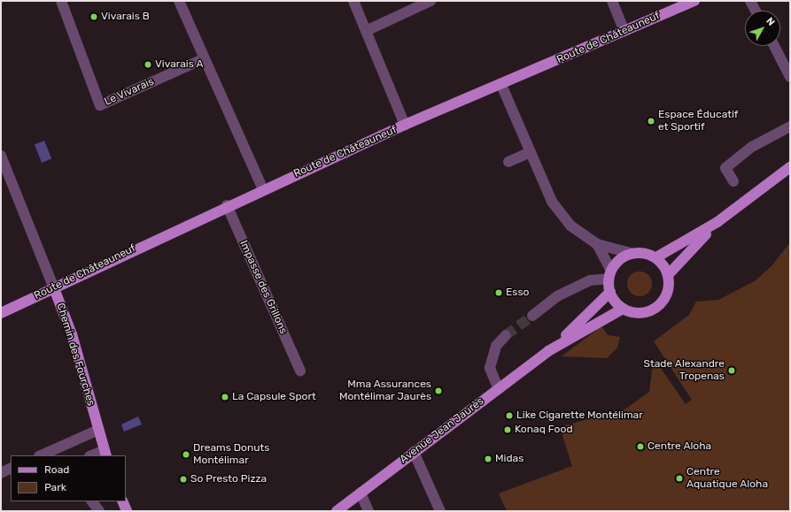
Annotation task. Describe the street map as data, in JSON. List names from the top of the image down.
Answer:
{
  "streets": {
    "main road": ["Route de Châteauneuf", "Chemin des Fourches", "Avenue Jean Jaurès"],
    "street": ["Le Vivarais", "Impasse des Grillons"]
  },
  "crossings": [
    ["Route de Châteauneuf", "Impasse des Grillons"],
    ["Route de Châteauneuf", "Chemin des Fourches"]
  ],
  "places": [
    "Vivarais B",
    "Vivarais A",
    "Espace Éducatif et Sportif",
    "Esso",
    "Stade Alexandre Tropenas",
    "Mma Assurances Montélimar Jaurès",
    "La Capsule Sport",
    "Like Cigarette Montélimar",
    "Konaq Food",
    "Centre Aloha",
    "Dreams Donuts Montélimar",
    "Midas",
    "Centre Aquatique Aloha",
    "So Presto Pizza"
  ],
  "legend": ["Road", "Park"],
  "north": "top right"
}
